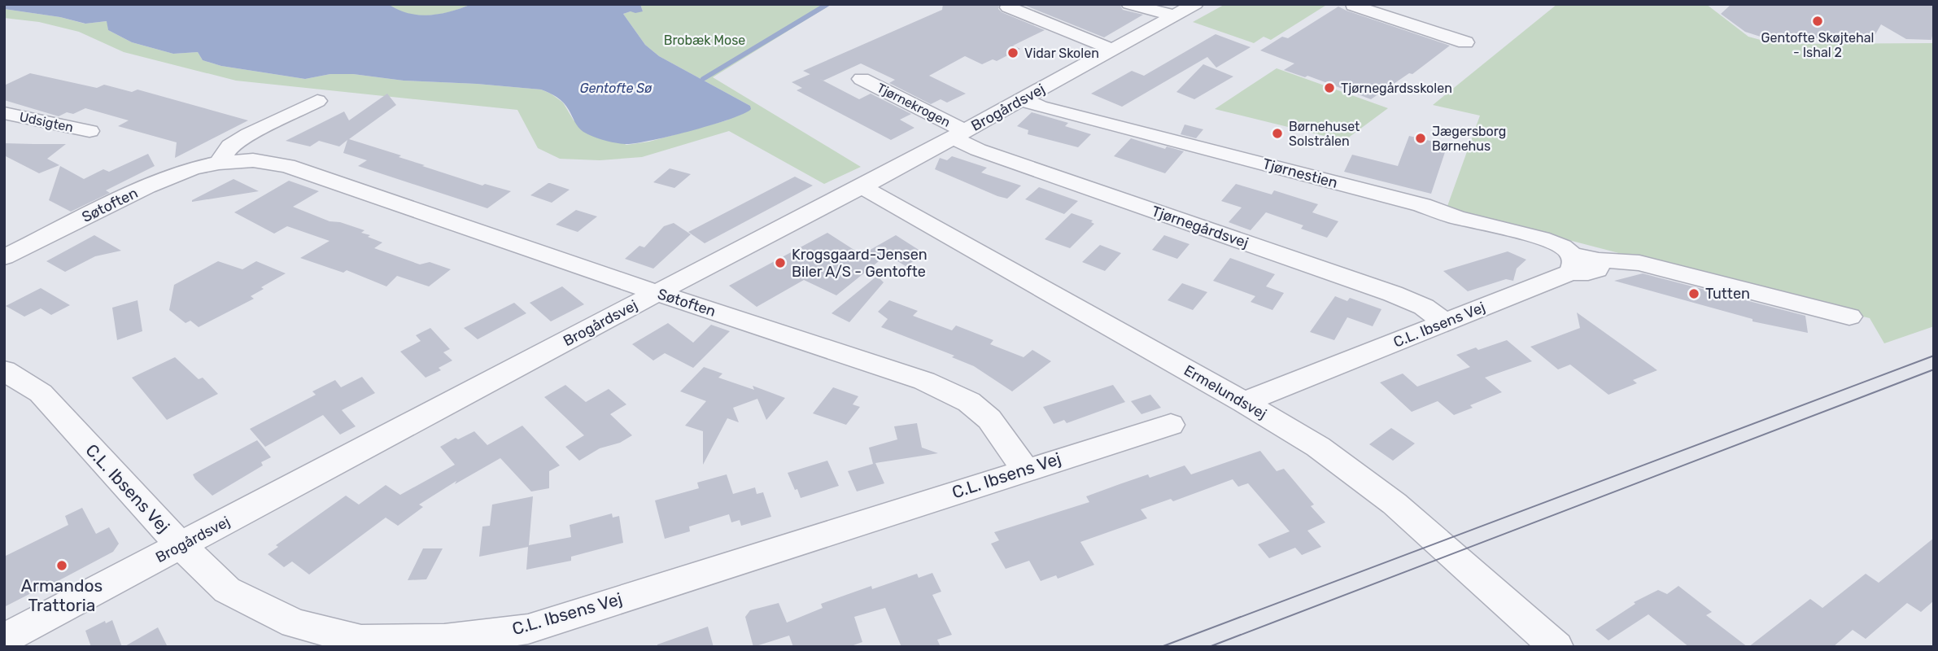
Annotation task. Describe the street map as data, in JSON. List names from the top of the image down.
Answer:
{
  "streets": {
    "street": [
      "Tjørnekrogen",
      "Brogårdsvej",
      "Udsigten",
      "Tjørnestien",
      "Søtoften",
      "Tjørnegårdsvej",
      "C.L. Ibsens Vej",
      "Ermelundsvej"
    ]
  },
  "crossings": [
    ["Tjørnekrogen", "Brogårdsvej"],
    ["Tjørnekrogen", "Tjørnegårdsvej"],
    ["Brogårdsvej", "Tjørnestien"],
    ["Brogårdsvej", "Søtoften"],
    ["Brogårdsvej", "Tjørnegårdsvej"],
    ["Brogårdsvej", "C.L. Ibsens Vej"],
    ["Brogårdsvej", "Ermelundsvej"],
    ["Tjørnestien", "C.L. Ibsens Vej"],
    ["Søtoften", "C.L. Ibsens Vej"],
    ["Tjørnegårdsvej", "C.L. Ibsens Vej"],
    ["C.L. Ibsens Vej", "Ermelundsvej"]
  ],
  "water": ["Gentofte Sø"],
  "parks": ["Brobæk Mose"],
  "places": [
    "Gentofte Skøjtehal - Ishal 2",
    "Vidar Skolen",
    "Tjørnegårdsskolen",
    "Børnehuset Solstrålen",
    "Jægersborg Børnehus",
    "Krogsgaard-Jensen Biler A/S - Gentofte",
    "Tutten",
    "Armandos Trattoria"
  ]
}
